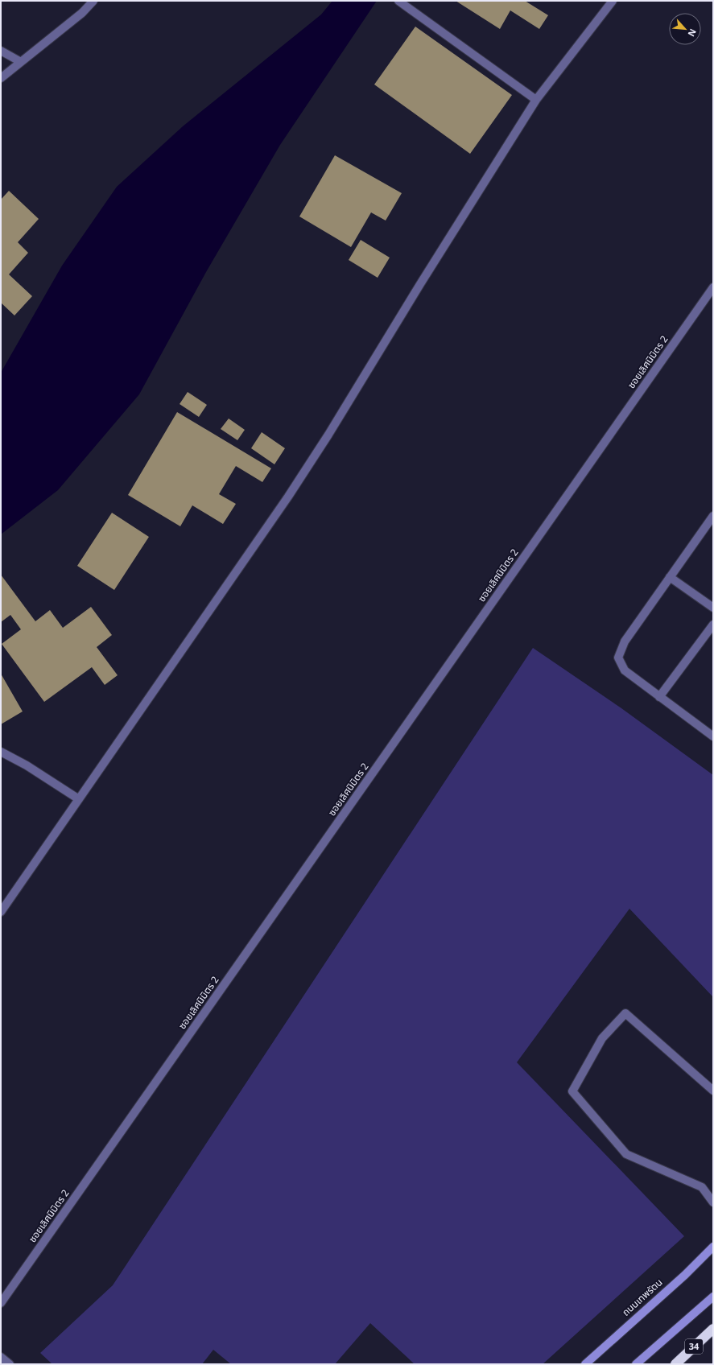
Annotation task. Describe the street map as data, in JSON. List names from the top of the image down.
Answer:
{
  "streets": {
    "highway": ["34"],
    "main road": ["ถนนเทพรัตน"],
    "street": ["ซอยเลิศนิมิตร 2"]
  },
  "north": "bottom right"
}
